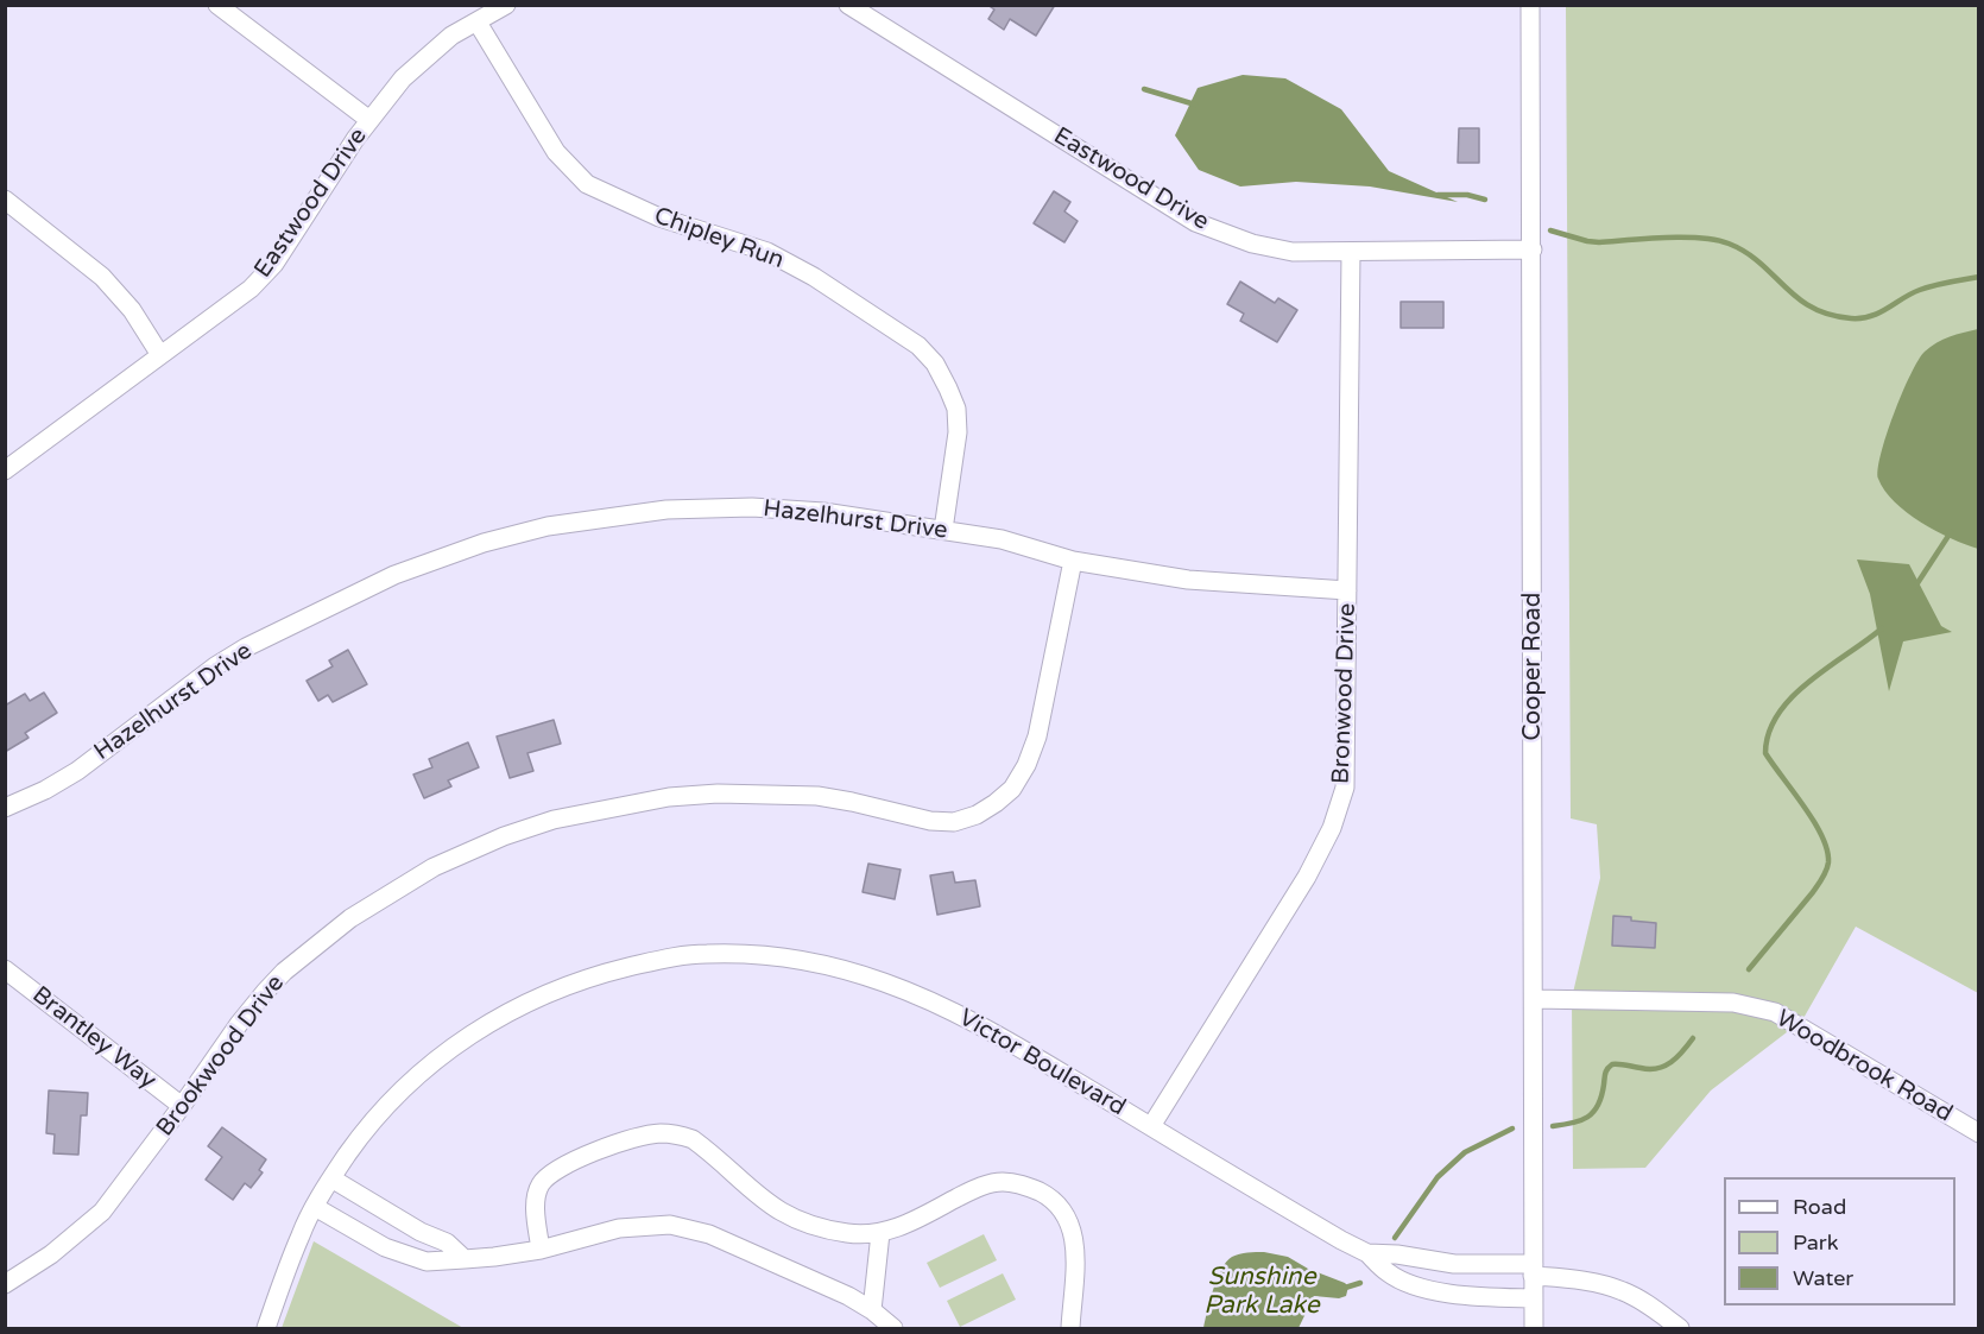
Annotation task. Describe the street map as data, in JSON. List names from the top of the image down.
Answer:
{
  "streets": {
    "street": [
      "Eastwood Drive",
      "Chipley Run",
      "Hazelhurst Drive",
      "Cooper Road",
      "Bronwood Drive",
      "Brantley Way",
      "Brookwood Drive",
      "Victor Boulevard",
      "Woodbrook Road"
    ]
  },
  "crossings": [
    ["Eastwood Drive", "Chipley Run"],
    ["Eastwood Drive", "Cooper Road"],
    ["Eastwood Drive", "Bronwood Drive"],
    ["Chipley Run", "Hazelhurst Drive"],
    ["Hazelhurst Drive", "Bronwood Drive"],
    ["Hazelhurst Drive", "Brookwood Drive"],
    ["Cooper Road", "Victor Boulevard"],
    ["Cooper Road", "Woodbrook Road"],
    ["Bronwood Drive", "Victor Boulevard"],
    ["Brantley Way", "Brookwood Drive"]
  ],
  "water": ["Sunshine Park Lake"],
  "legend": ["Road", "Park", "Water"]
}
